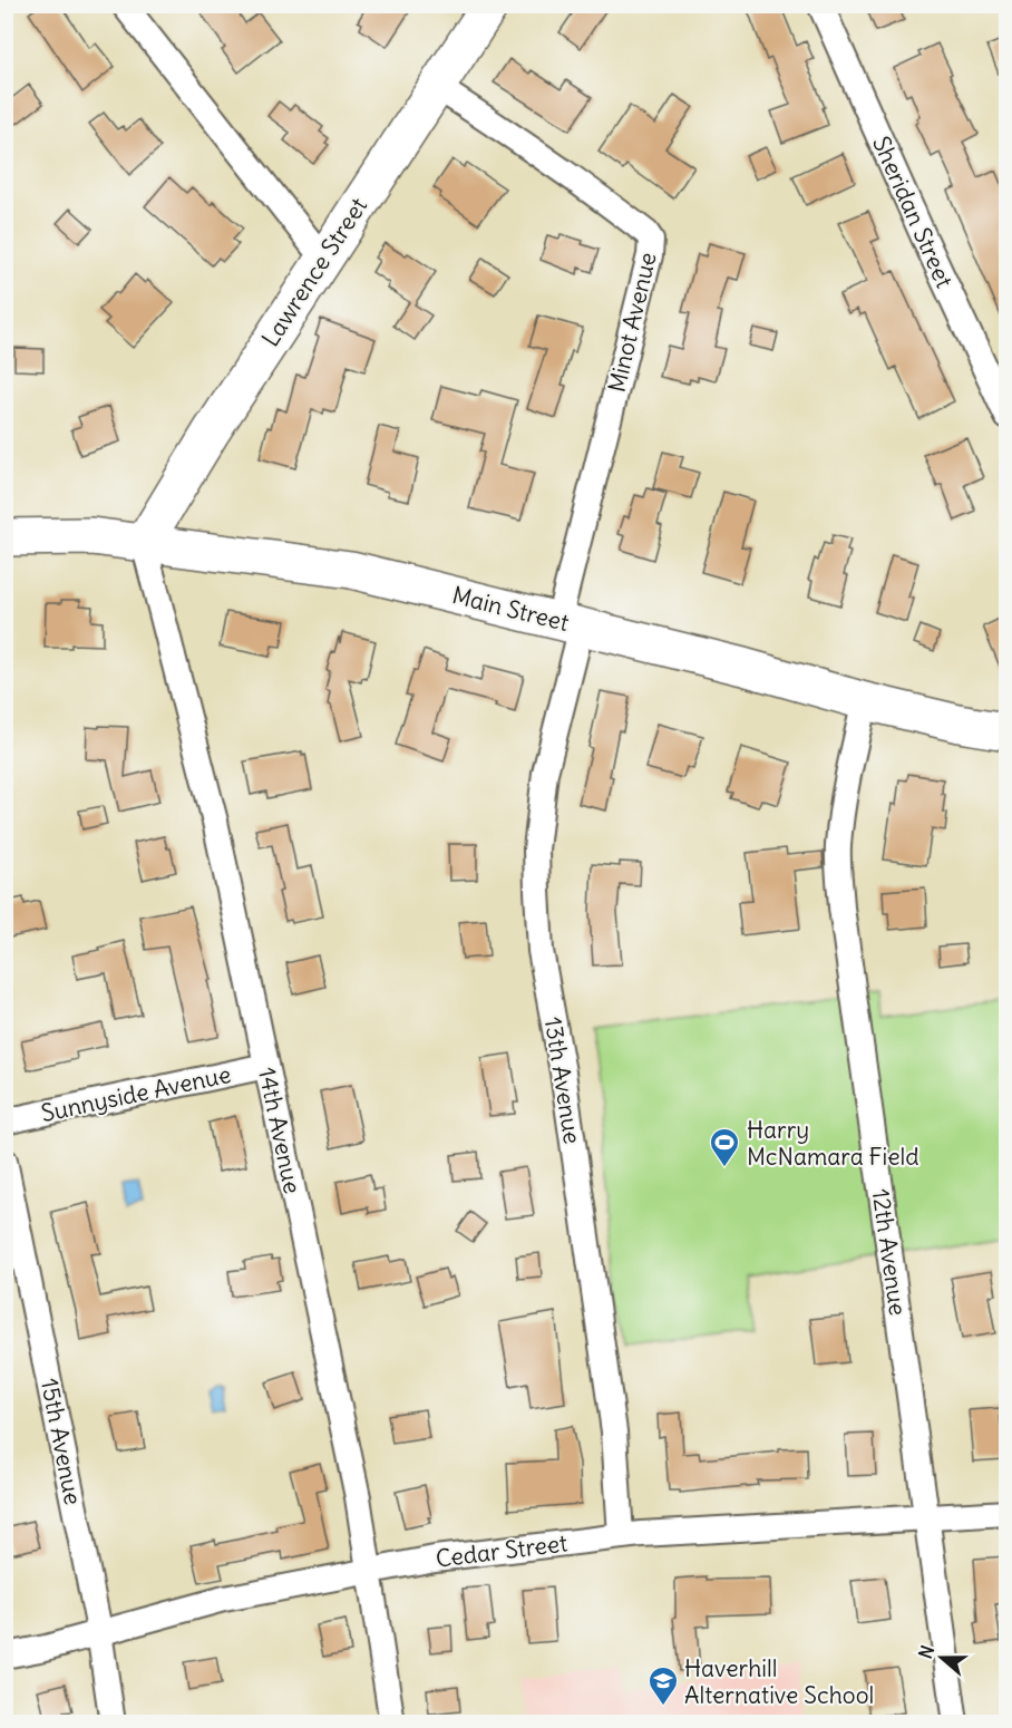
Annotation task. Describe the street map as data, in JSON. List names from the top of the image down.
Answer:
{
  "streets": {
    "main road": ["Lawrence Street", "Main Street"],
    "street": [
      "Sheridan Street",
      "Minot Avenue",
      "13th Avenue",
      "Sunnyside Avenue",
      "14th Avenue",
      "12th Avenue",
      "15th Avenue",
      "Cedar Street"
    ]
  },
  "crossings": [
    ["Lawrence Street", "Minot Avenue"],
    ["Lawrence Street", "Main Street"],
    ["Lawrence Street", "14th Avenue"],
    ["Minot Avenue", "Main Street"],
    ["Minot Avenue", "13th Avenue"],
    ["Main Street", "13th Avenue"],
    ["Main Street", "14th Avenue"],
    ["Main Street", "12th Avenue"],
    ["13th Avenue", "Cedar Street"],
    ["Sunnyside Avenue", "14th Avenue"],
    ["14th Avenue", "Cedar Street"],
    ["12th Avenue", "Cedar Street"],
    ["15th Avenue", "Cedar Street"]
  ],
  "places": {
    "sports": ["Harry McNamara Field"],
    "school or university": ["Haverhill Alternative School"]
  },
  "north": "left"
}
